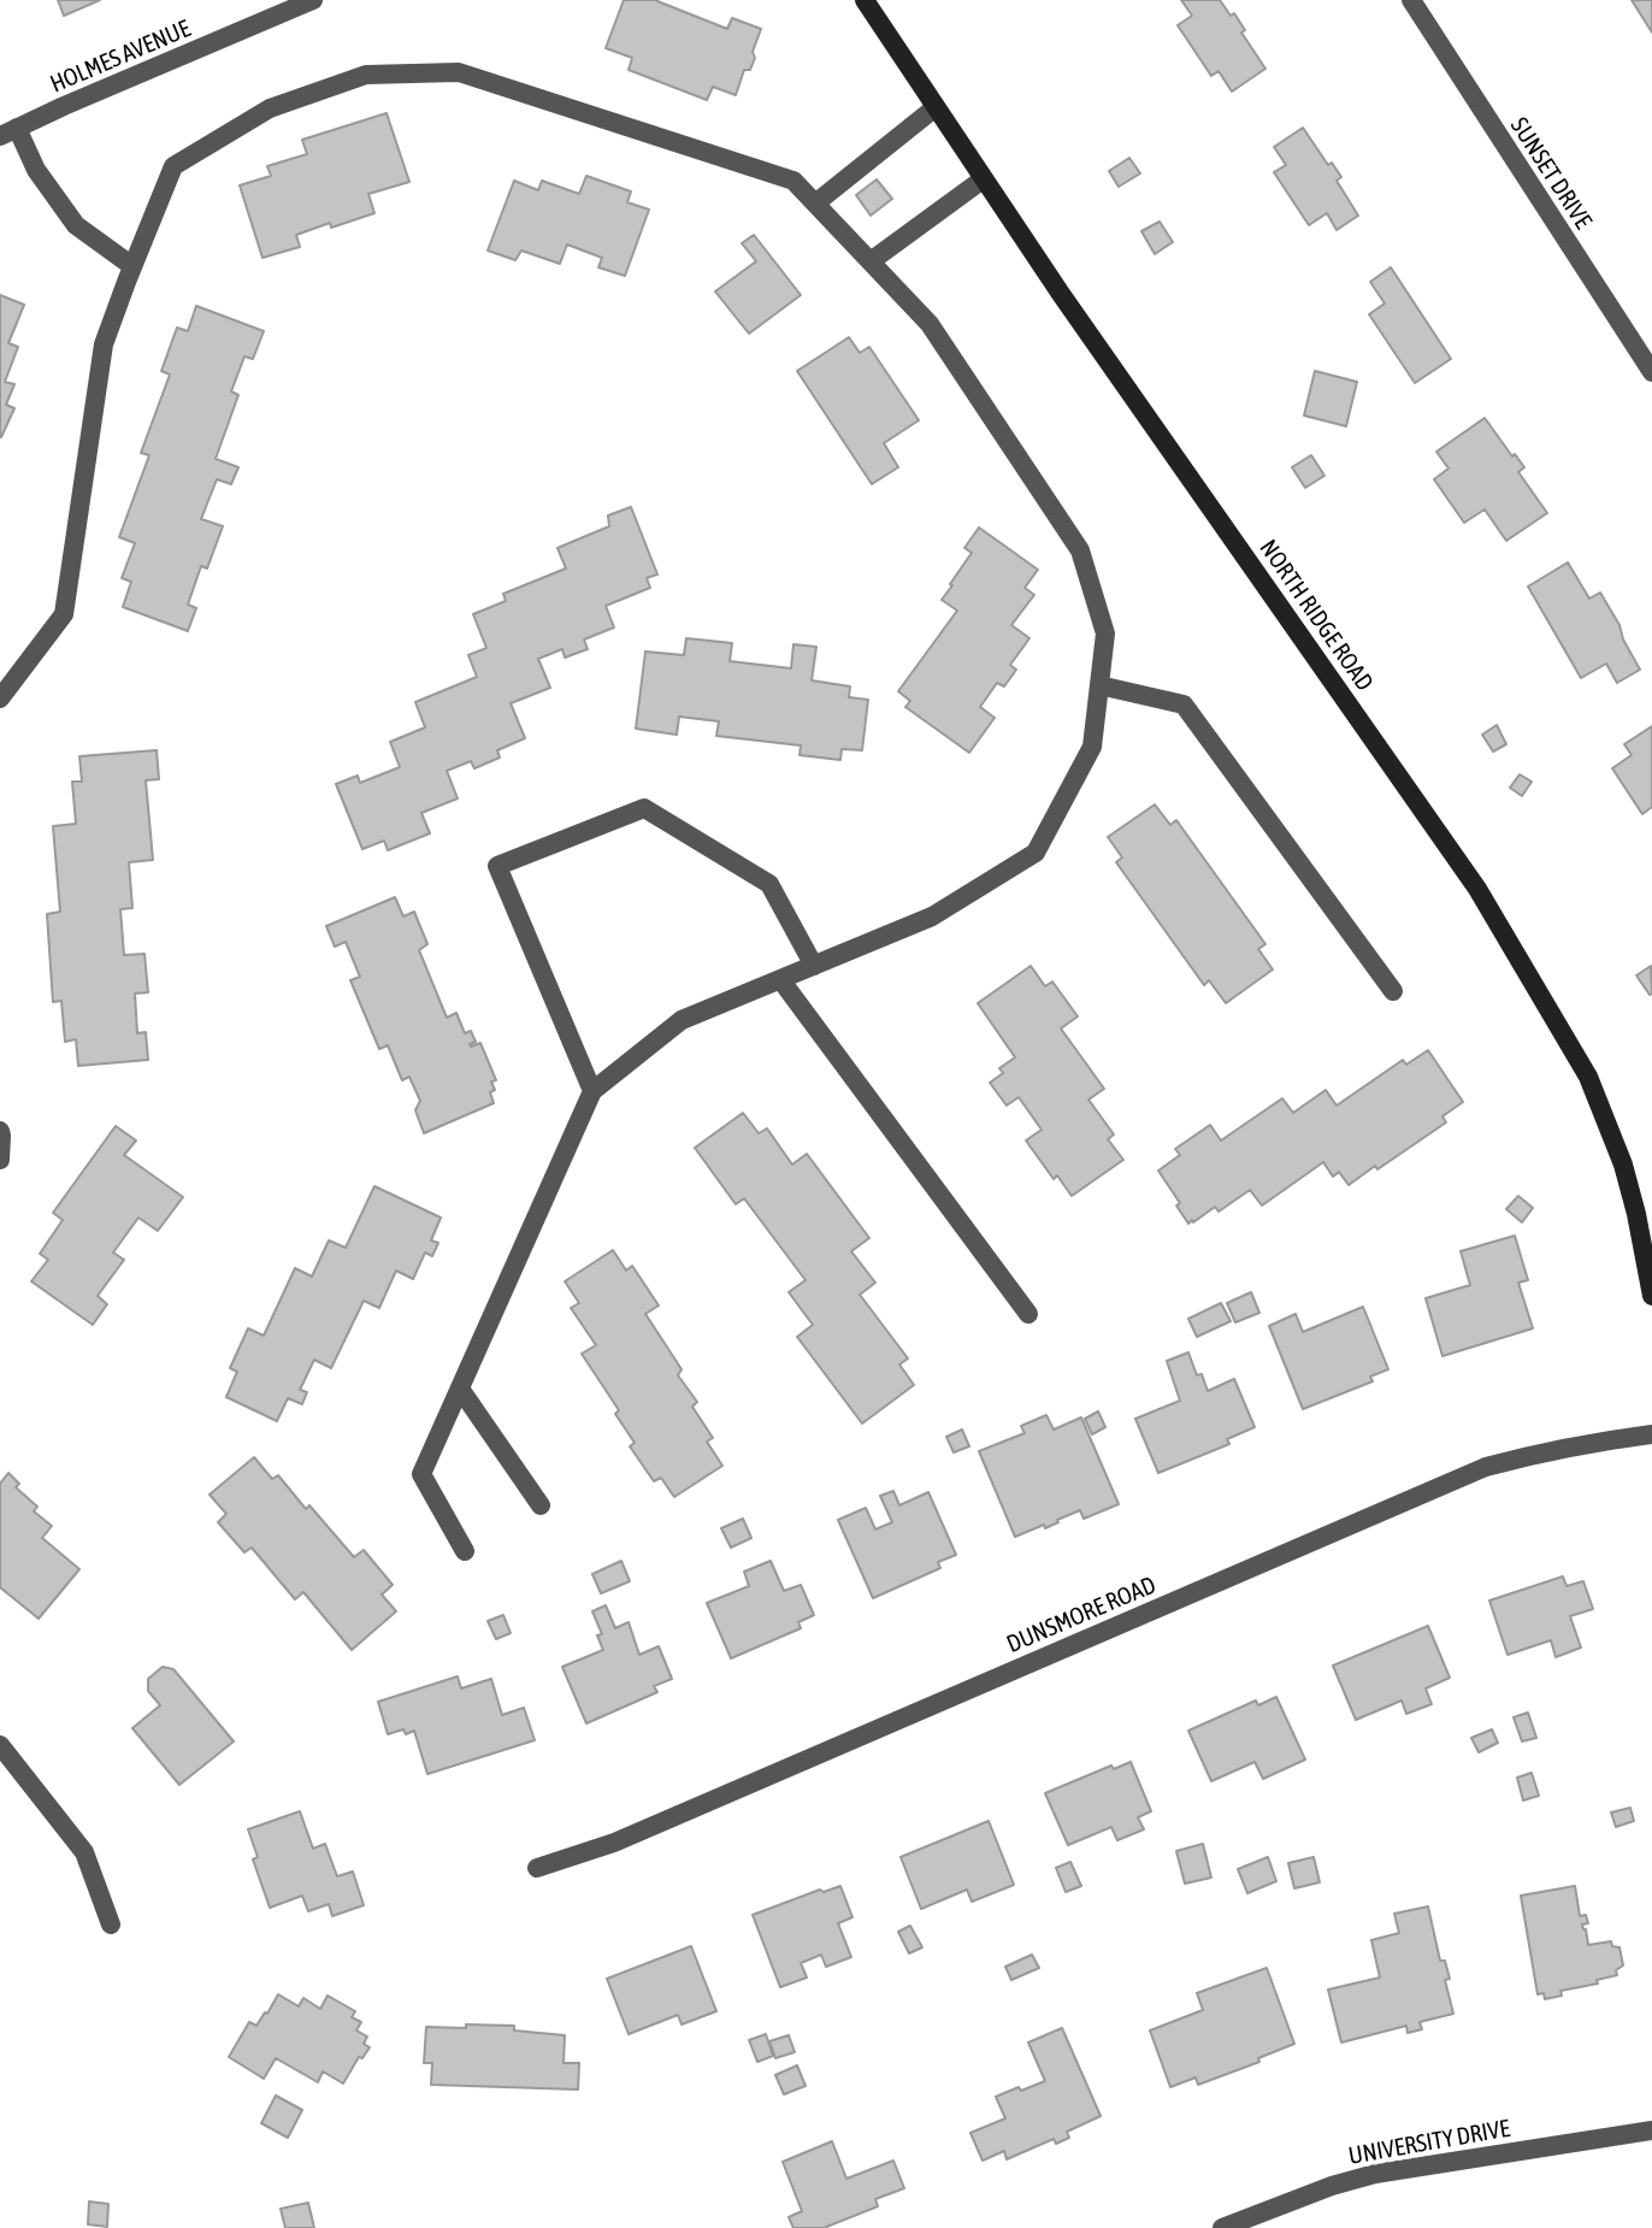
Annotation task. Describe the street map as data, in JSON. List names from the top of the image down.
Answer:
{
  "streets": {
    "main road": ["NORTH RIDGE ROAD"],
    "street": [
      "HOLMES AVENUE",
      "SUNSET DRIVE",
      "DUNSMORE ROAD",
      "UNIVERSITY DRIVE"
    ]
  }
}
